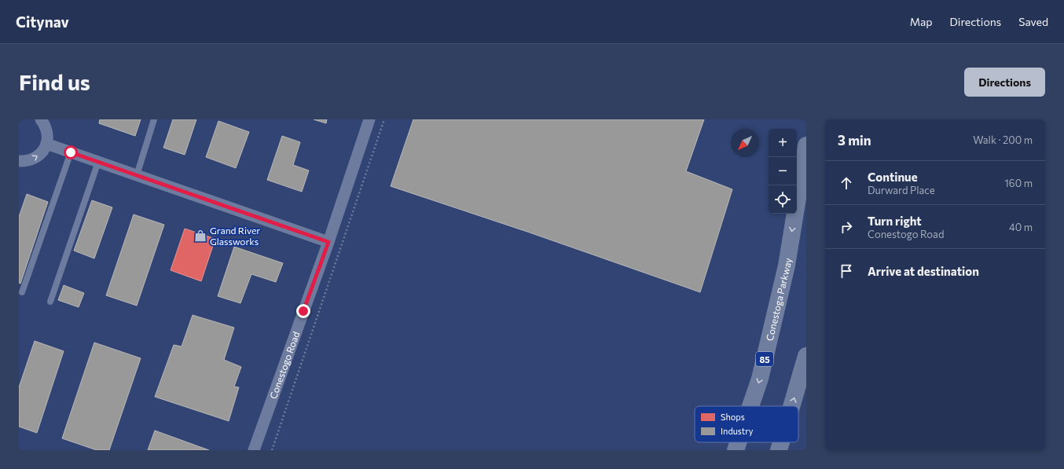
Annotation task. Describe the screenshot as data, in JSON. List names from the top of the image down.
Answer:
{
  "streets": {
    "highway": ["Conestoga Parkway", "85"],
    "street": ["Conestogo Road"]
  },
  "one_way": ["Conestoga Parkway"],
  "places": {
    "shop": ["Grand River Glassworks"]
  },
  "legend": ["Shops", "Industry"],
  "north": "bottom left",
  "page": {
    "header": "Citynav",
    "nav": ["Map", "Directions", "Saved"],
    "buttons": "Directions",
    "title": "Find us",
    "heading": ["3 min", "Walk · 200 m"],
    "map_buttons": ["+", "−"],
    "list": [
      ["Continue", "Durward Place", "160 m"],
      ["Turn right", "Conestogo Road", "40 m"],
      "Arrive at destination"
    ]
  }
}
